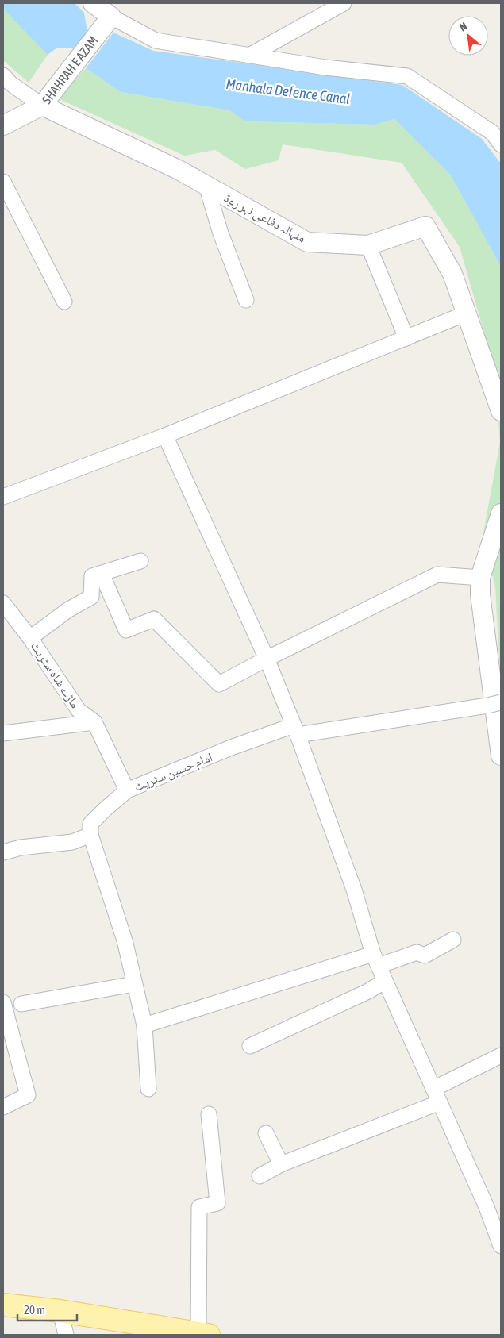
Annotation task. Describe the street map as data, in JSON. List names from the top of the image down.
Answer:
{
  "streets": {
    "street": [
      "SHAHRAH E AZAM",
      "منہالہ دفاعی نہر روڈ",
      "ماڑے شاہ سٹریٹ",
      "امام حسین سٹریٹ"
    ]
  },
  "crossings": [
    ["SHAHRAH E AZAM", "منہالہ دفاعی نہر روڈ"],
    ["ماڑے شاہ سٹریٹ", "امام حسین سٹریٹ"]
  ],
  "water": ["Manhala Defence Canal"],
  "scale_bar": "20 m",
  "north": "top left"
}
